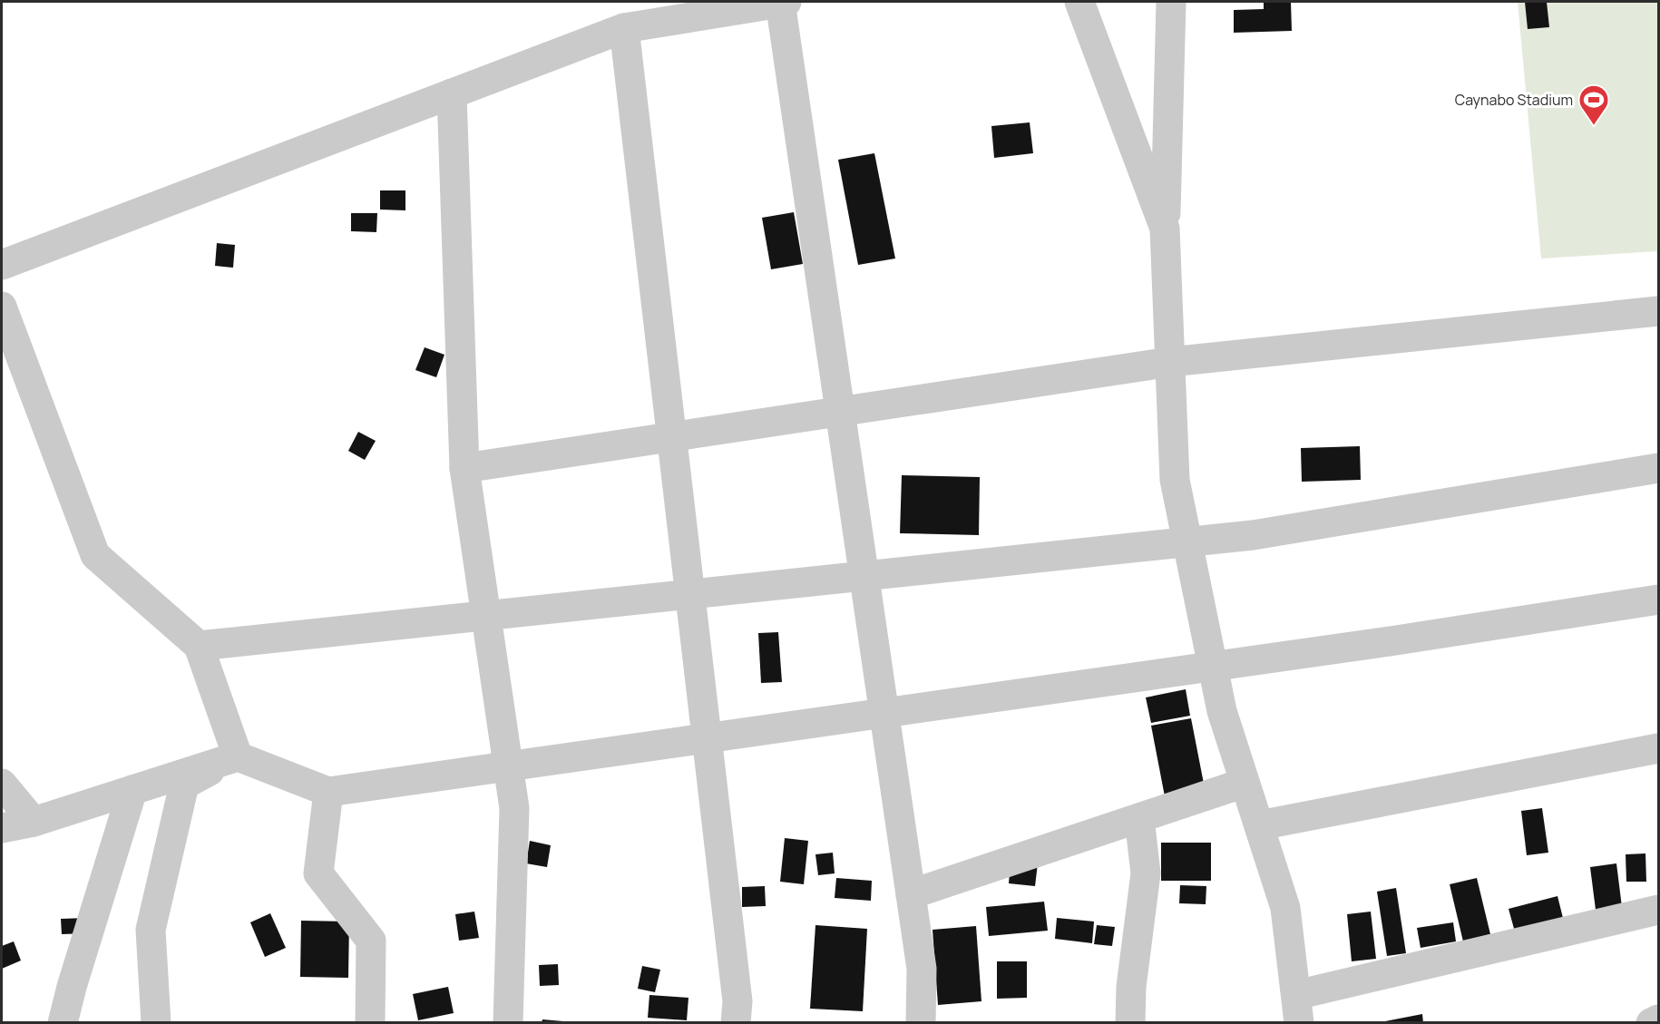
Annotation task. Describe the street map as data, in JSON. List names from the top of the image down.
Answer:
{
  "places": {
    "sports": ["Caynabo Stadium"]
  }
}
